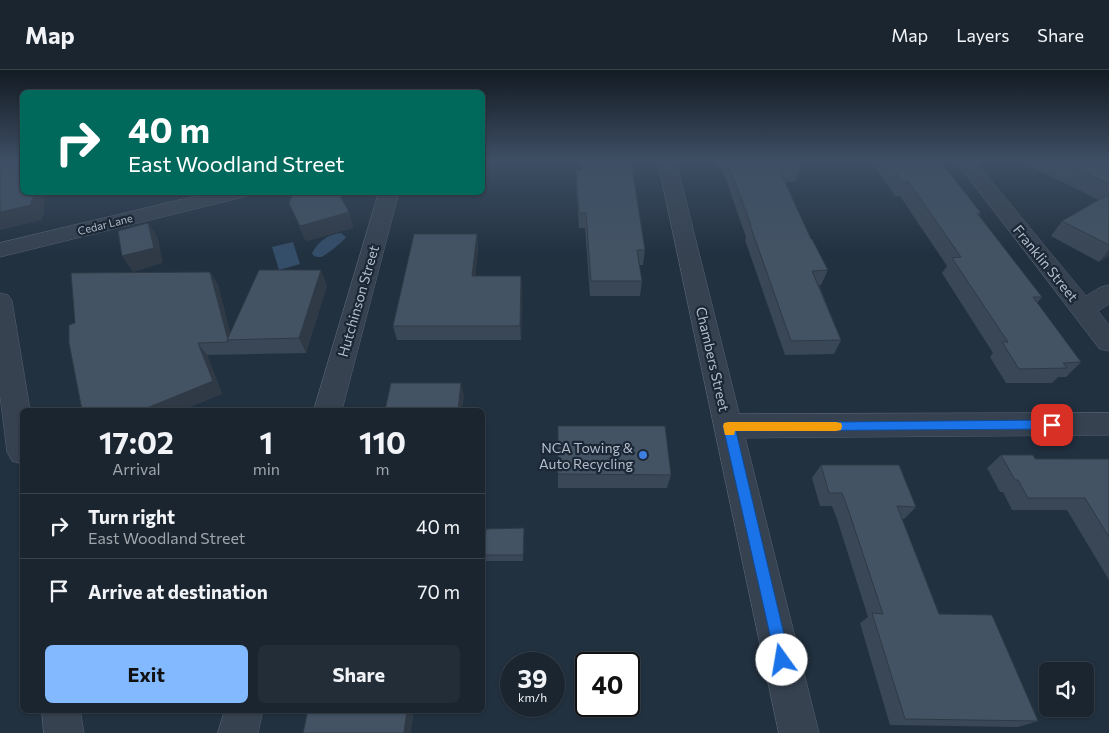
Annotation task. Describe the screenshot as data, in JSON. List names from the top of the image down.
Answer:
{
  "streets": {
    "street": [
      "Cedar Lane",
      "Franklin Street",
      "Hutchinson Street",
      "Chambers Street"
    ]
  },
  "places": ["NCA Towing & Auto Recycling"],
  "page": {
    "header": "Map",
    "nav": ["Map", "Layers", "Share"],
    "turn": ["40 m", "East Woodland Street"],
    "eta": [
      "17:02",
      "Arrival",
      "1",
      "min",
      "110",
      "m"
    ],
    "list": [
      {
        "name": "Turn right",
        "note": "East Woodland Street",
        "value": "40 m"
      },
      {
        "name": "Arrive at destination",
        "value": "70 m"
      }
    ],
    "buttons": ["Exit", "Share"],
    "speed": "39 km/h",
    "limit": "40"
  }
}
